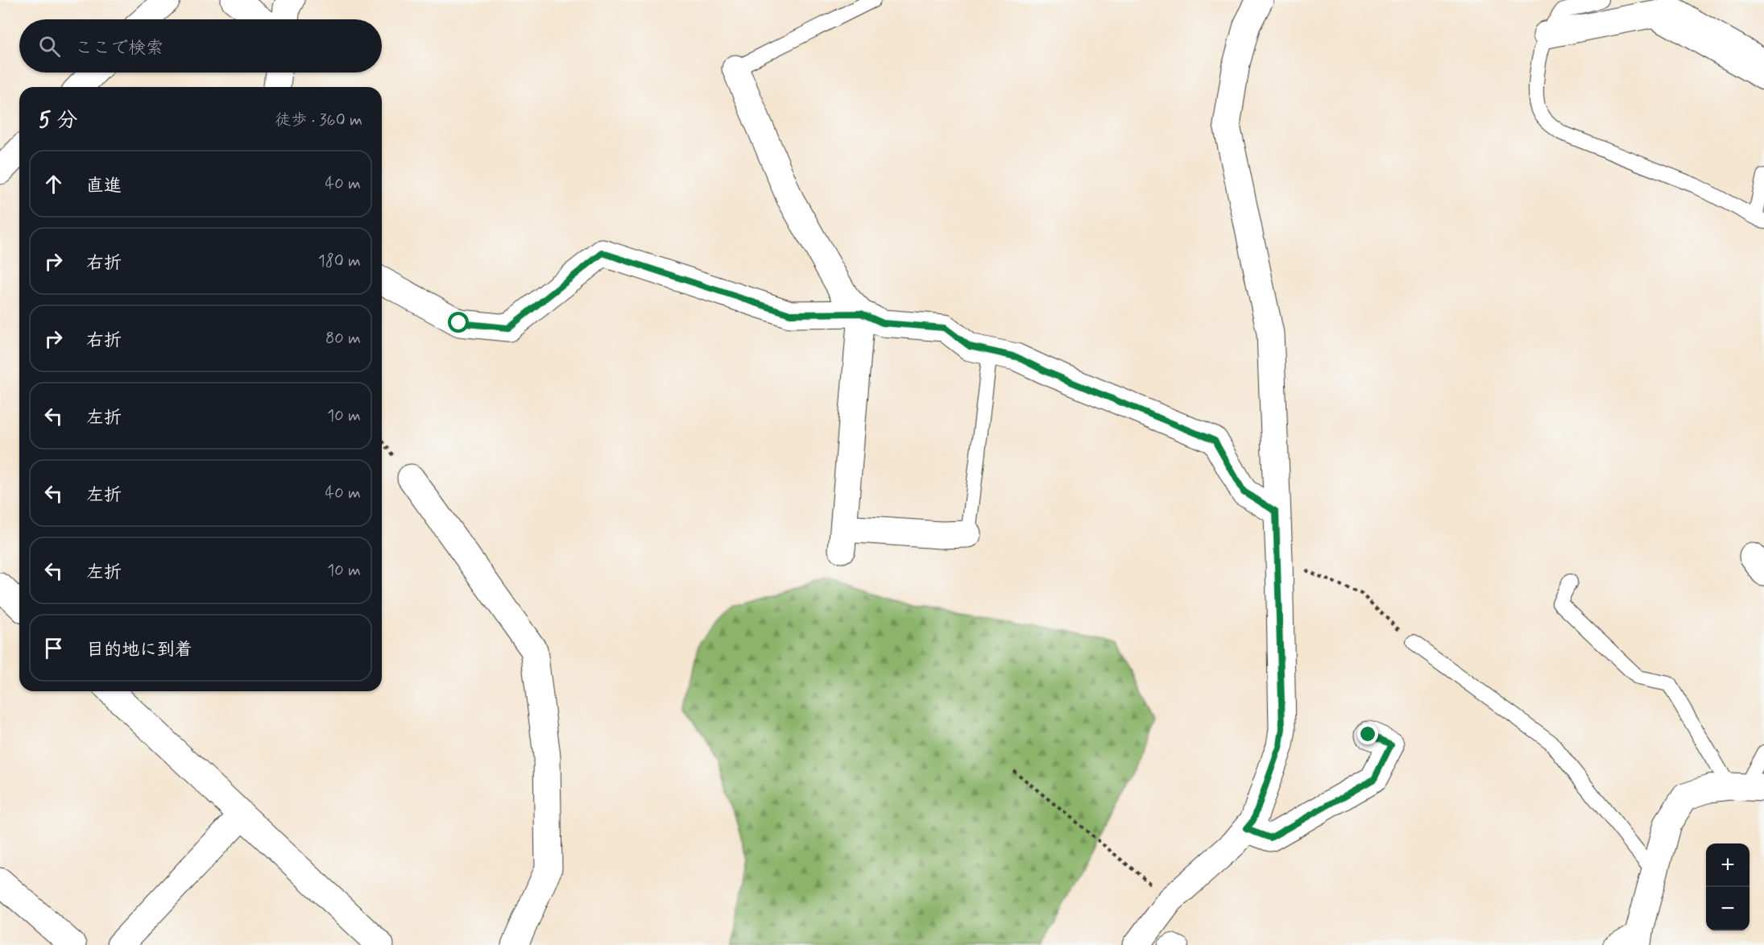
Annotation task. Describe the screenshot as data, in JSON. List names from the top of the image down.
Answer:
{
  "page": {
    "search": "ここで検索",
    "heading": ["5 分", "徒歩 · 360 m"],
    "list": [
      ["直進", "40 m"],
      ["右折", "180 m"],
      ["右折", "80 m"],
      ["左折", "10 m"],
      ["左折", "40 m"],
      ["左折", "10 m"],
      "目的地に到着"
    ],
    "map_buttons": ["+", "−"]
  }
}
